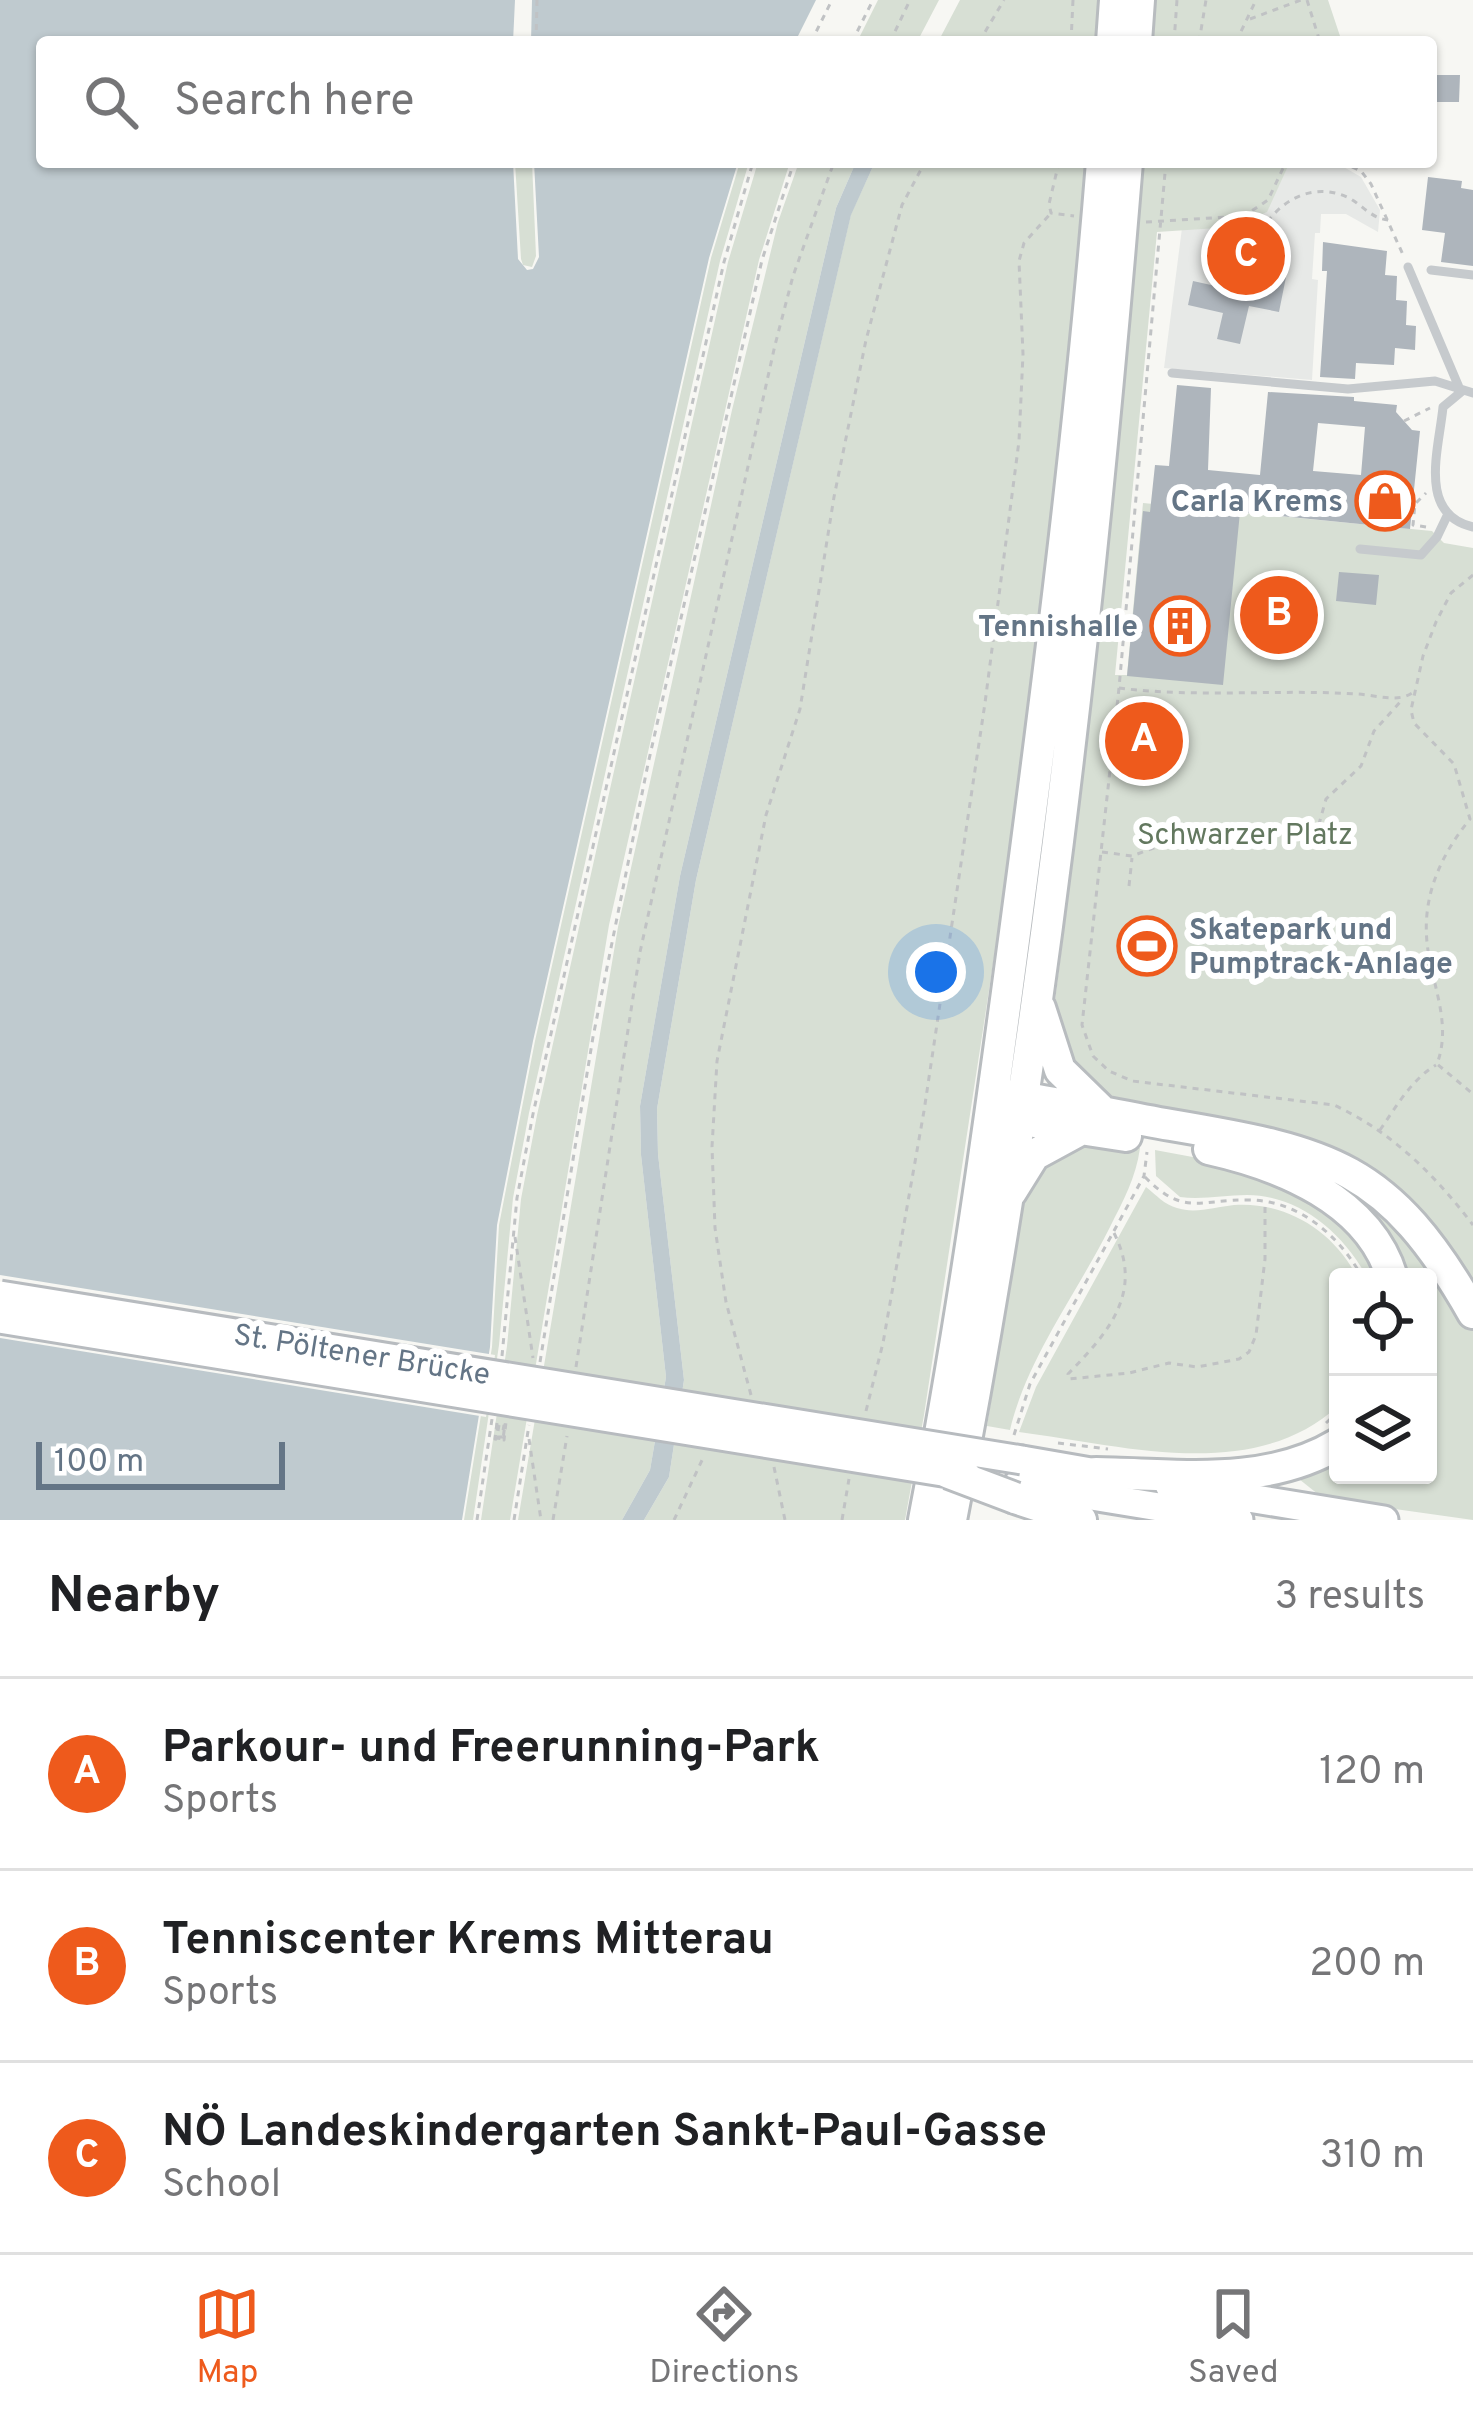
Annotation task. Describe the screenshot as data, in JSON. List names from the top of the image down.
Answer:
{
  "streets": {
    "main road": ["St. Pöltener Brücke"]
  },
  "parks": ["Schwarzer Platz"],
  "places": {
    "shop": ["Carla Krems"],
    "building": ["Tennishalle"],
    "sports": ["Skatepark und Pumptrack-Anlage"]
  },
  "scale_bar": "100 m",
  "page": {
    "search": "Search here",
    "pins": ["C", "B", "A"],
    "scale": "100 m",
    "heading": ["Nearby", "3 results"],
    "list": [
      {
        "mark": "A",
        "name": "Parkour- und Freerunning-Park",
        "note": "Sports",
        "value": "120 m"
      },
      {
        "mark": "B",
        "name": "Tenniscenter Krems Mitterau",
        "note": "Sports",
        "value": "200 m"
      },
      {
        "mark": "C",
        "name": "NÖ Landeskindergarten Sankt-Paul-Gasse",
        "note": "School",
        "value": "310 m"
      }
    ],
    "nav": ["Map", "Directions", "Saved"]
  }
}
